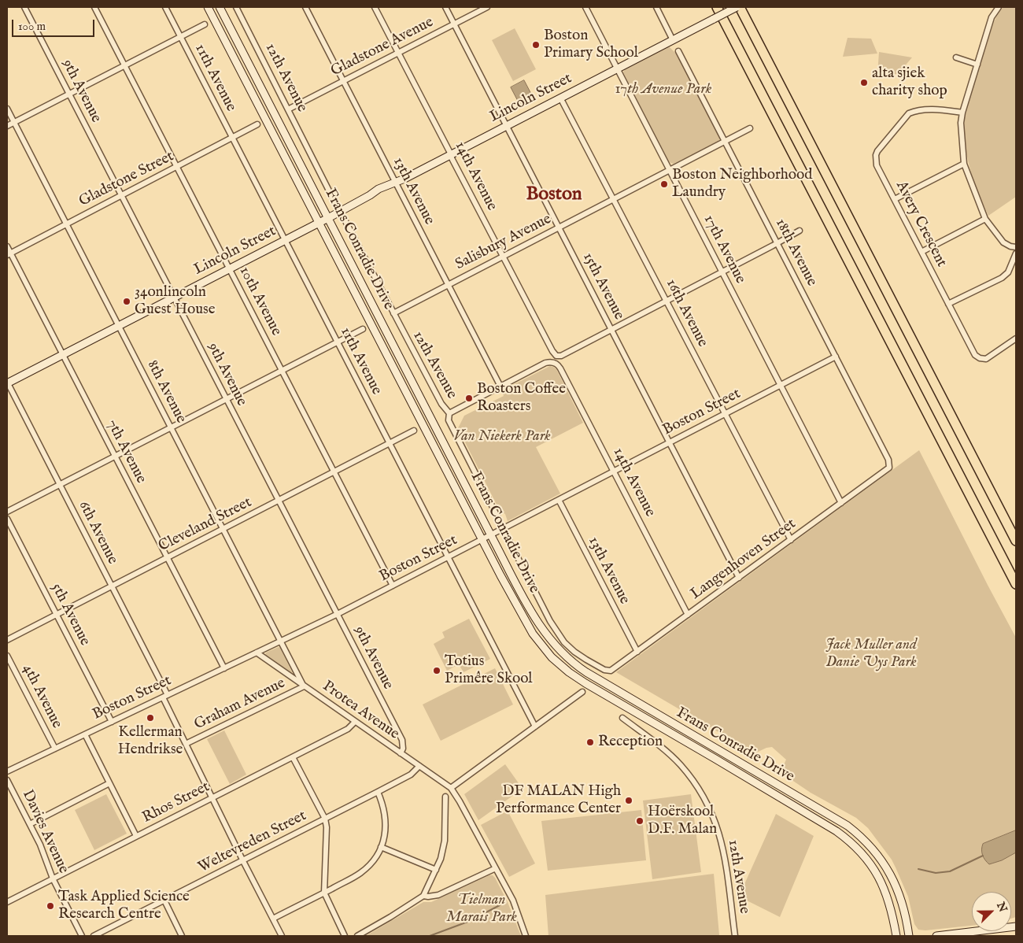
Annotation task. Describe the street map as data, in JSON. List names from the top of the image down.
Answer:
{
  "streets": {
    "main road": ["Lincoln Street", "Frans Conradie Drive"],
    "street": [
      "Gladstone Avenue",
      "11th Avenue",
      "12th Avenue",
      "9th Avenue",
      "14th Avenue",
      "Gladstone Street",
      "13th Avenue",
      "Avery Crescent",
      "Salisbury Avenue",
      "17th Avenue",
      "18th Avenue",
      "15th Avenue",
      "10th Avenue",
      "16th Avenue",
      "8th Avenue",
      "Boston Street",
      "7th Avenue",
      "Cleveland Street",
      "6th Avenue",
      "Langenhoven Street",
      "5th Avenue",
      "4th Avenue",
      "Graham Avenue",
      "Protea Avenue",
      "Rhos Street",
      "Davies Avenue",
      "Weltevreden Street"
    ]
  },
  "crossings": [
    ["Gladstone Avenue", "12th Avenue"],
    ["Gladstone Avenue", "14th Avenue"],
    ["Gladstone Avenue", "13th Avenue"],
    ["Gladstone Avenue", "15th Avenue"],
    ["11th Avenue", "Lincoln Street"],
    ["11th Avenue", "Gladstone Street"],
    ["11th Avenue", "Boston Street"],
    ["11th Avenue", "Cleveland Street"],
    ["12th Avenue", "Salisbury Avenue"],
    ["9th Avenue", "Lincoln Street"],
    ["9th Avenue", "Gladstone Street"],
    ["9th Avenue", "Boston Street"],
    ["9th Avenue", "Cleveland Street"],
    ["9th Avenue", "Protea Avenue"],
    ["Lincoln Street", "14th Avenue"],
    ["Lincoln Street", "13th Avenue"],
    ["Lincoln Street", "Frans Conradie Drive"],
    ["Lincoln Street", "17th Avenue"],
    ["Lincoln Street", "15th Avenue"],
    ["Lincoln Street", "10th Avenue"],
    ["Lincoln Street", "16th Avenue"],
    ["Lincoln Street", "8th Avenue"],
    ["Lincoln Street", "7th Avenue"],
    ["Lincoln Street", "6th Avenue"],
    ["14th Avenue", "13th Avenue"],
    ["14th Avenue", "Salisbury Avenue"],
    ["14th Avenue", "15th Avenue"],
    ["14th Avenue", "Boston Street"],
    ["14th Avenue", "Langenhoven Street"],
    ["Gladstone Street", "10th Avenue"],
    ["Gladstone Street", "8th Avenue"],
    ["Gladstone Street", "7th Avenue"],
    ["13th Avenue", "Salisbury Avenue"],
    ["13th Avenue", "Boston Street"],
    ["13th Avenue", "Langenhoven Street"],
    ["Salisbury Avenue", "17th Avenue"],
    ["Salisbury Avenue", "18th Avenue"],
    ["Salisbury Avenue", "15th Avenue"],
    ["Salisbury Avenue", "16th Avenue"],
    ["Frans Conradie Drive", "Boston Street"],
    ["17th Avenue", "Boston Street"],
    ["17th Avenue", "Langenhoven Street"],
    ["18th Avenue", "Boston Street"],
    ["18th Avenue", "Langenhoven Street"],
    ["15th Avenue", "Boston Street"],
    ["15th Avenue", "Langenhoven Street"],
    ["10th Avenue", "Boston Street"],
    ["10th Avenue", "Cleveland Street"],
    ["16th Avenue", "Boston Street"],
    ["16th Avenue", "Langenhoven Street"],
    ["8th Avenue", "Boston Street"],
    ["8th Avenue", "Cleveland Street"],
    ["8th Avenue", "Graham Avenue"],
    ["8th Avenue", "Protea Avenue"],
    ["Boston Street", "7th Avenue"],
    ["Boston Street", "6th Avenue"],
    ["Boston Street", "5th Avenue"],
    ["Boston Street", "4th Avenue"],
    ["Boston Street", "Protea Avenue"],
    ["7th Avenue", "Cleveland Street"],
    ["Cleveland Street", "6th Avenue"],
    ["Cleveland Street", "5th Avenue"],
    ["6th Avenue", "Graham Avenue"],
    ["6th Avenue", "Rhos Street"],
    ["6th Avenue", "Weltevreden Street"],
    ["Graham Avenue", "Protea Avenue"],
    ["Protea Avenue", "Rhos Street"],
    ["Protea Avenue", "Weltevreden Street"],
    ["Rhos Street", "Davies Avenue"]
  ],
  "districts": ["Boston"],
  "parks": [
    "17th Avenue Park",
    "Van Niekerk Park",
    "Jack Muller and Danie Uys Park",
    "Tielman Marais Park"
  ],
  "places": [
    "Boston Primary School",
    "alta sjiek charity shop",
    "Boston Neighborhood Laundry",
    "34onlincoln Guest House",
    "Boston Coffee Roasters",
    "Totius Primêre Skool",
    "Kellerman Hendrikse",
    "Reception",
    "DF MALAN High Performance Center",
    "Hoërskool D.F. Malan",
    "Task Applied Science Research Centre"
  ],
  "scale_bar": "100 m",
  "north": "top right"
}
